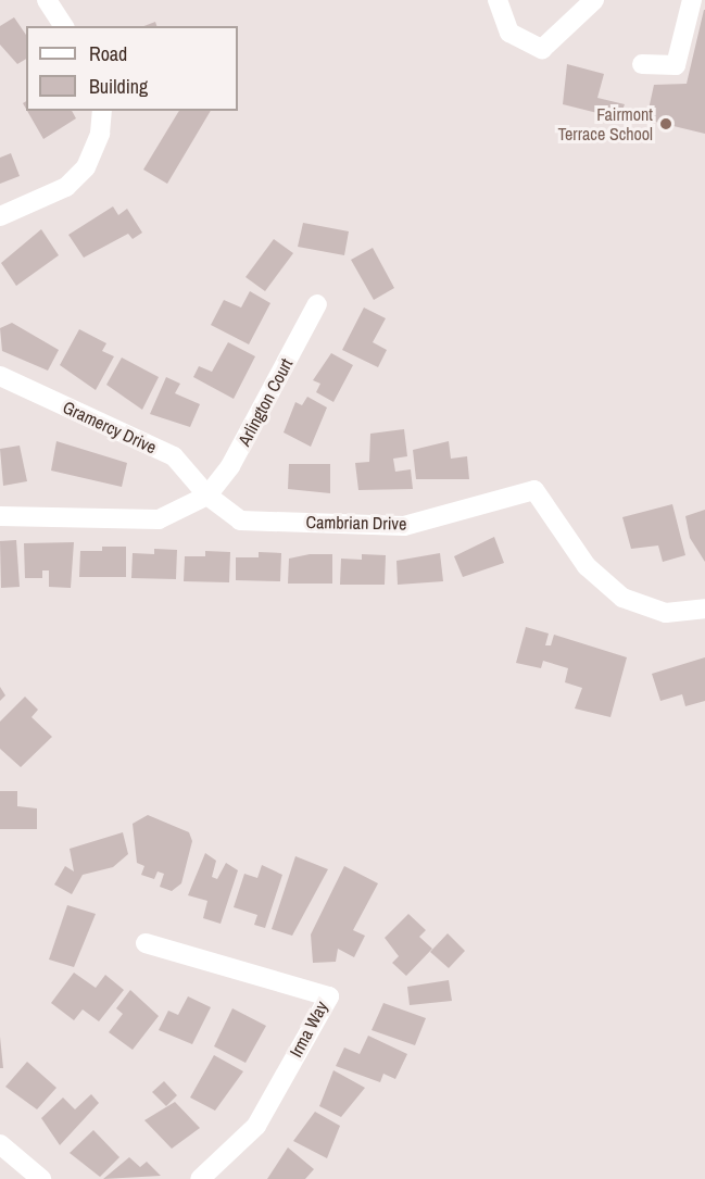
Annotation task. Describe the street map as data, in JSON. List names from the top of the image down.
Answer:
{
  "streets": {
    "street": [
      "Arlington Court",
      "Gramercy Drive",
      "Cambrian Drive",
      "Irma Way"
    ]
  },
  "crossings": [
    ["Arlington Court", "Gramercy Drive"],
    ["Arlington Court", "Cambrian Drive"],
    ["Gramercy Drive", "Cambrian Drive"]
  ],
  "places": ["Fairmont Terrace School"],
  "legend": ["Road", "Building"]
}
